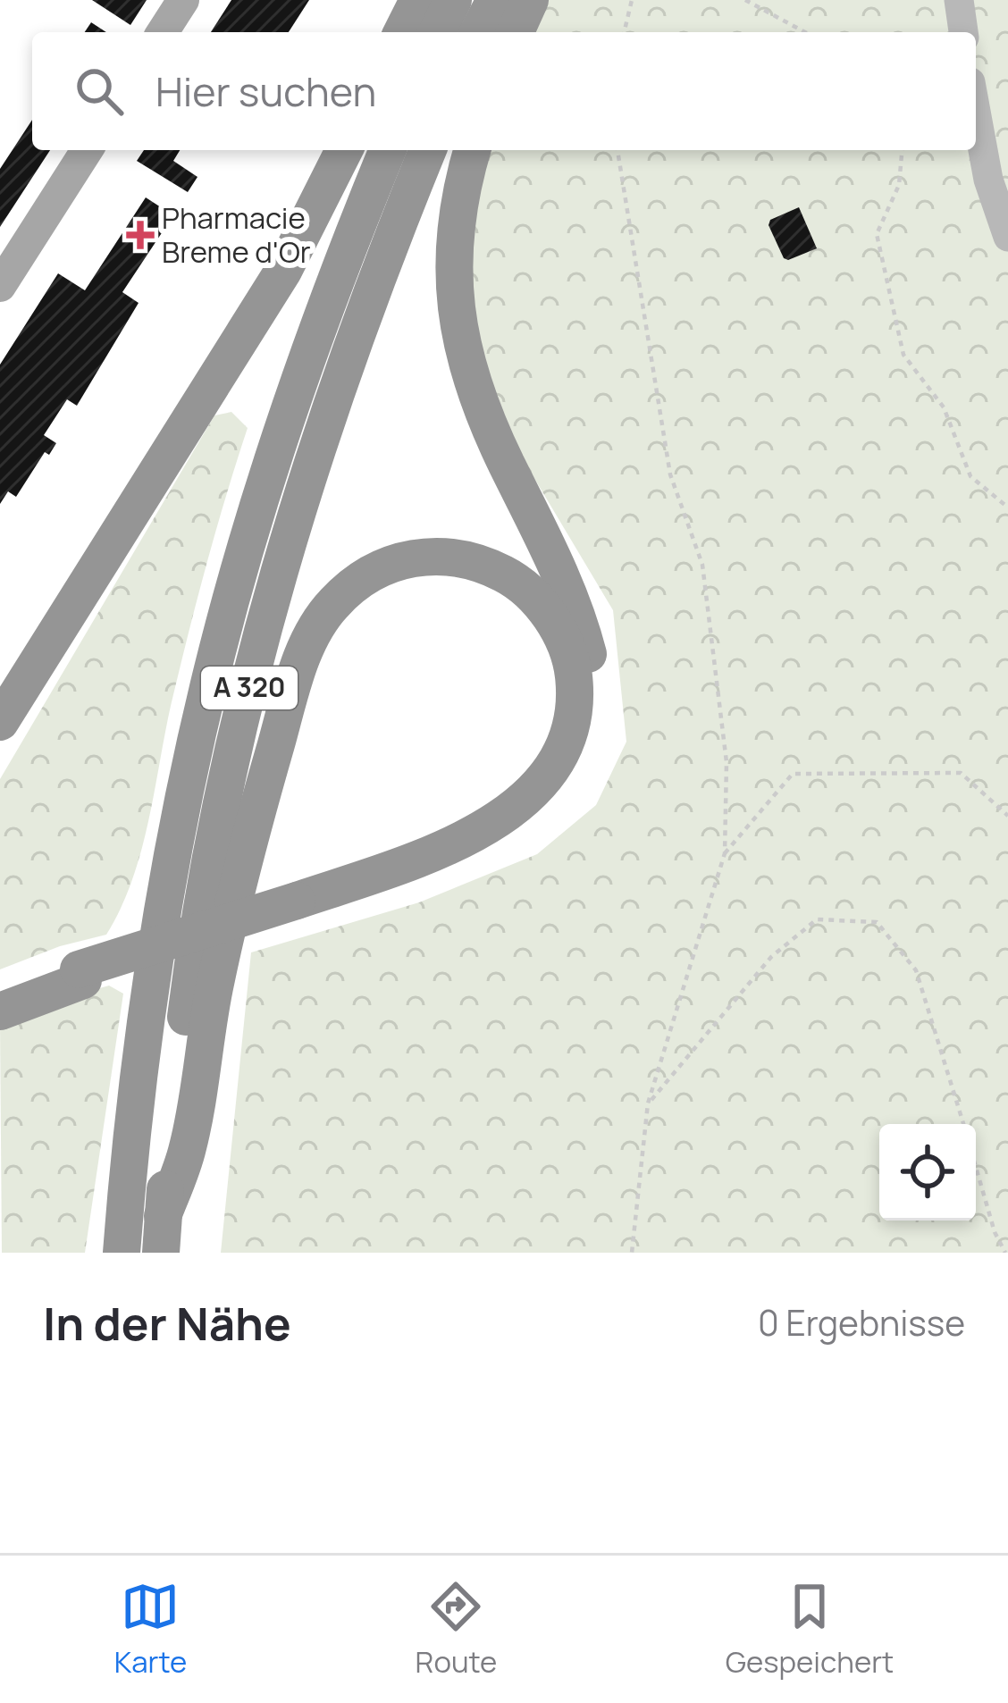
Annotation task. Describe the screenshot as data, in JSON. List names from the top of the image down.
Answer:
{
  "streets": {
    "highway": ["A 320"]
  },
  "places": {
    "health": ["Pharmacie Breme d'Or"]
  },
  "page": {
    "search": "Hier suchen",
    "heading": ["In der Nähe", "0 Ergebnisse"],
    "nav": ["Karte", "Route", "Gespeichert"]
  }
}
